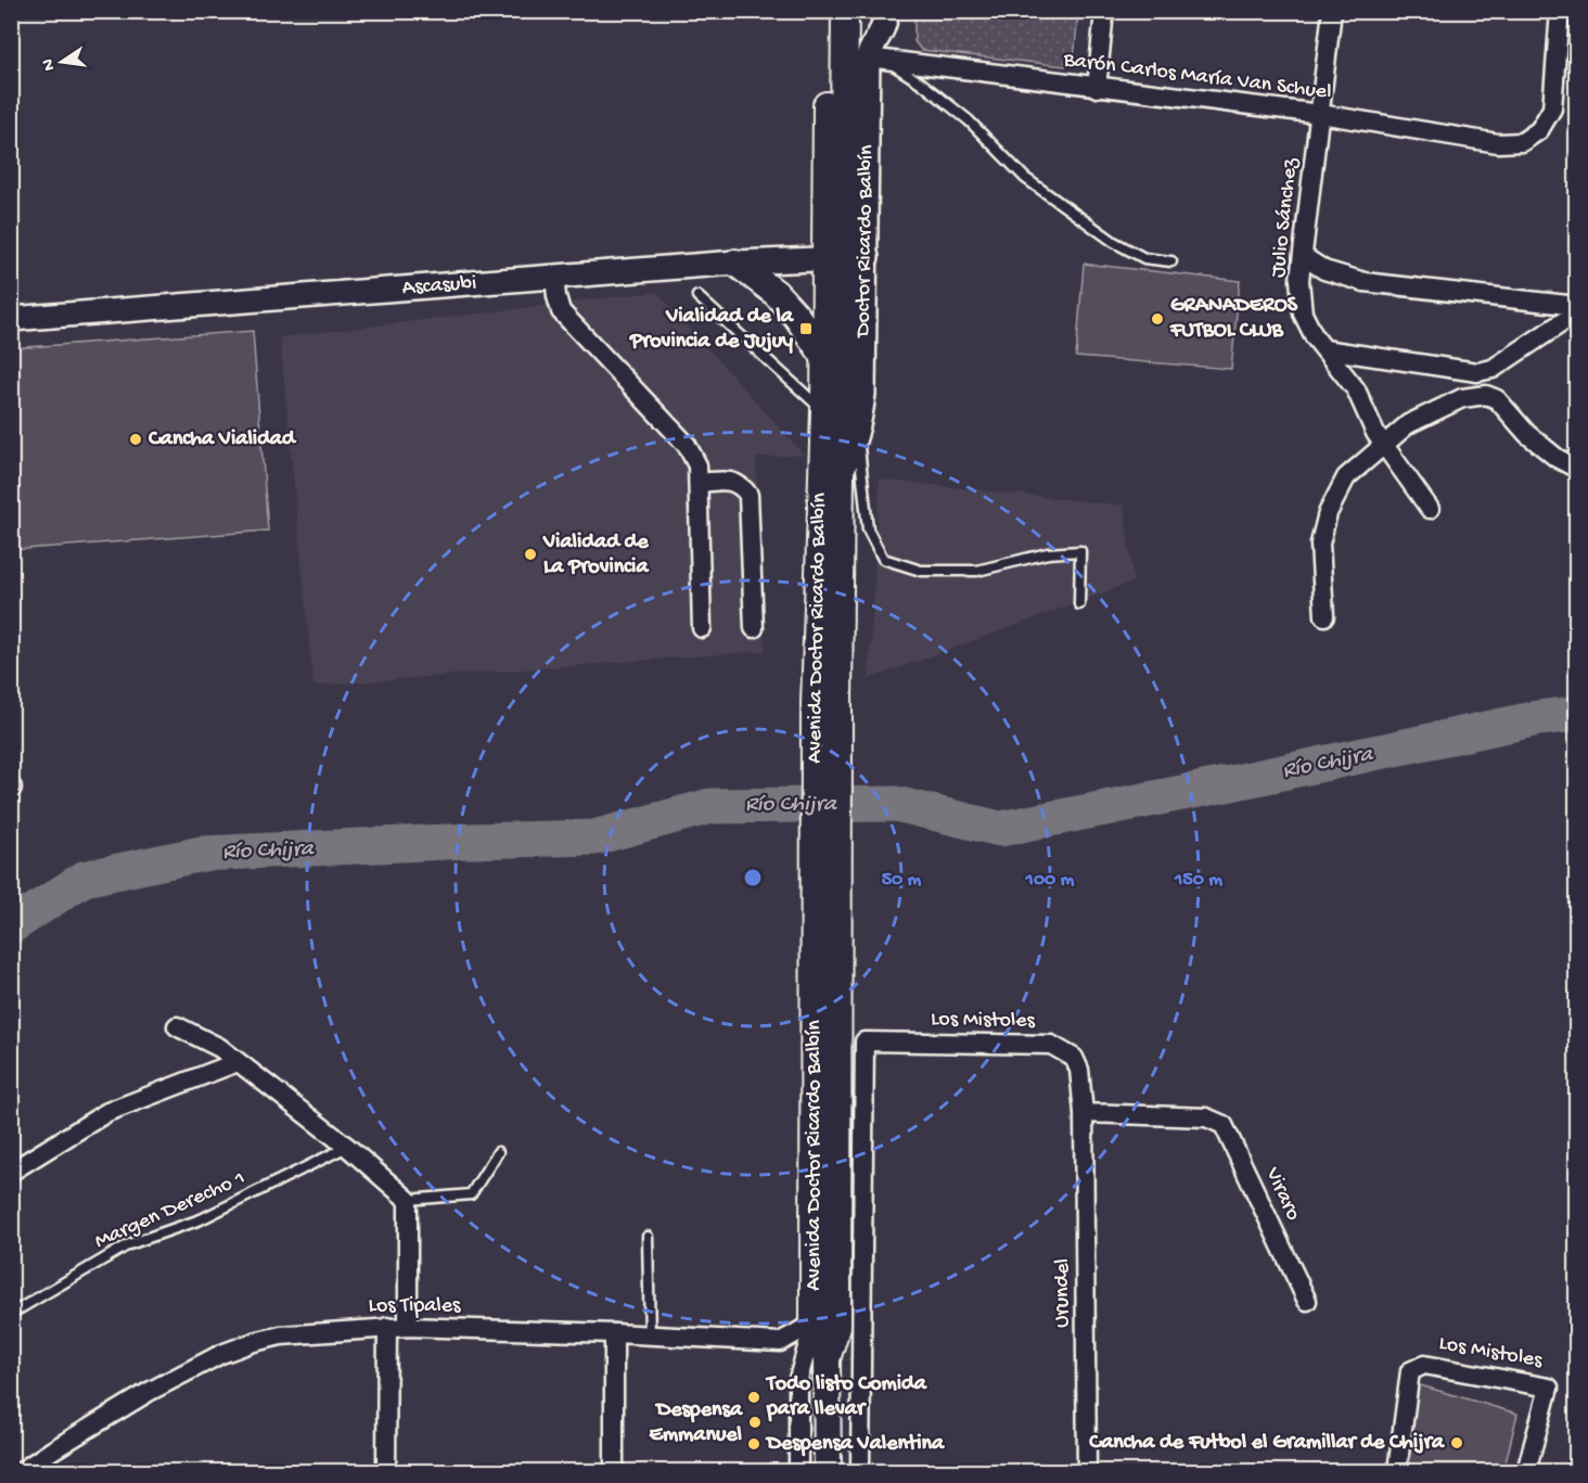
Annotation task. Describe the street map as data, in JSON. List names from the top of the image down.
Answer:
{
  "streets": {
    "main road": ["Avenida Doctor Ricardo Balbín"],
    "street": [
      "Barón Carlos María Van Schuel",
      "Julio Sánchez",
      "Doctor Ricardo Balbín",
      "Ascasubi",
      "Los Mistoles",
      "Viraro",
      "Urundel",
      "Los Tipales"
    ],
    "lane": ["Margen Derecho 1"]
  },
  "crossings": [
    ["Barón Carlos María Van Schuel", "Julio Sánchez"],
    ["Barón Carlos María Van Schuel", "Doctor Ricardo Balbín"],
    ["Doctor Ricardo Balbín", "Ascasubi"],
    ["Doctor Ricardo Balbín", "Avenida Doctor Ricardo Balbín"],
    ["Ascasubi", "Avenida Doctor Ricardo Balbín"],
    ["Avenida Doctor Ricardo Balbín", "Los Tipales"],
    ["Los Mistoles", "Viraro"],
    ["Los Mistoles", "Urundel"],
    ["Viraro", "Urundel"]
  ],
  "water": ["Río Chijra"],
  "places": {
    "other": [
      "GRANADEROS FUTBOL CLUB",
      "Cancha Vialidad",
      "Vialidad de La Provincia",
      "Todo listo Comida para llevar",
      "Despensa Emmanuel",
      "Cancha de Futbol el Gramillar de Chijra",
      "Despensa Valentina"
    ],
    "transit": ["Vialidad de la Provincia de Jujuy"]
  },
  "north": "left",
  "rings": ["50 m", "100 m", "150 m"]
}
